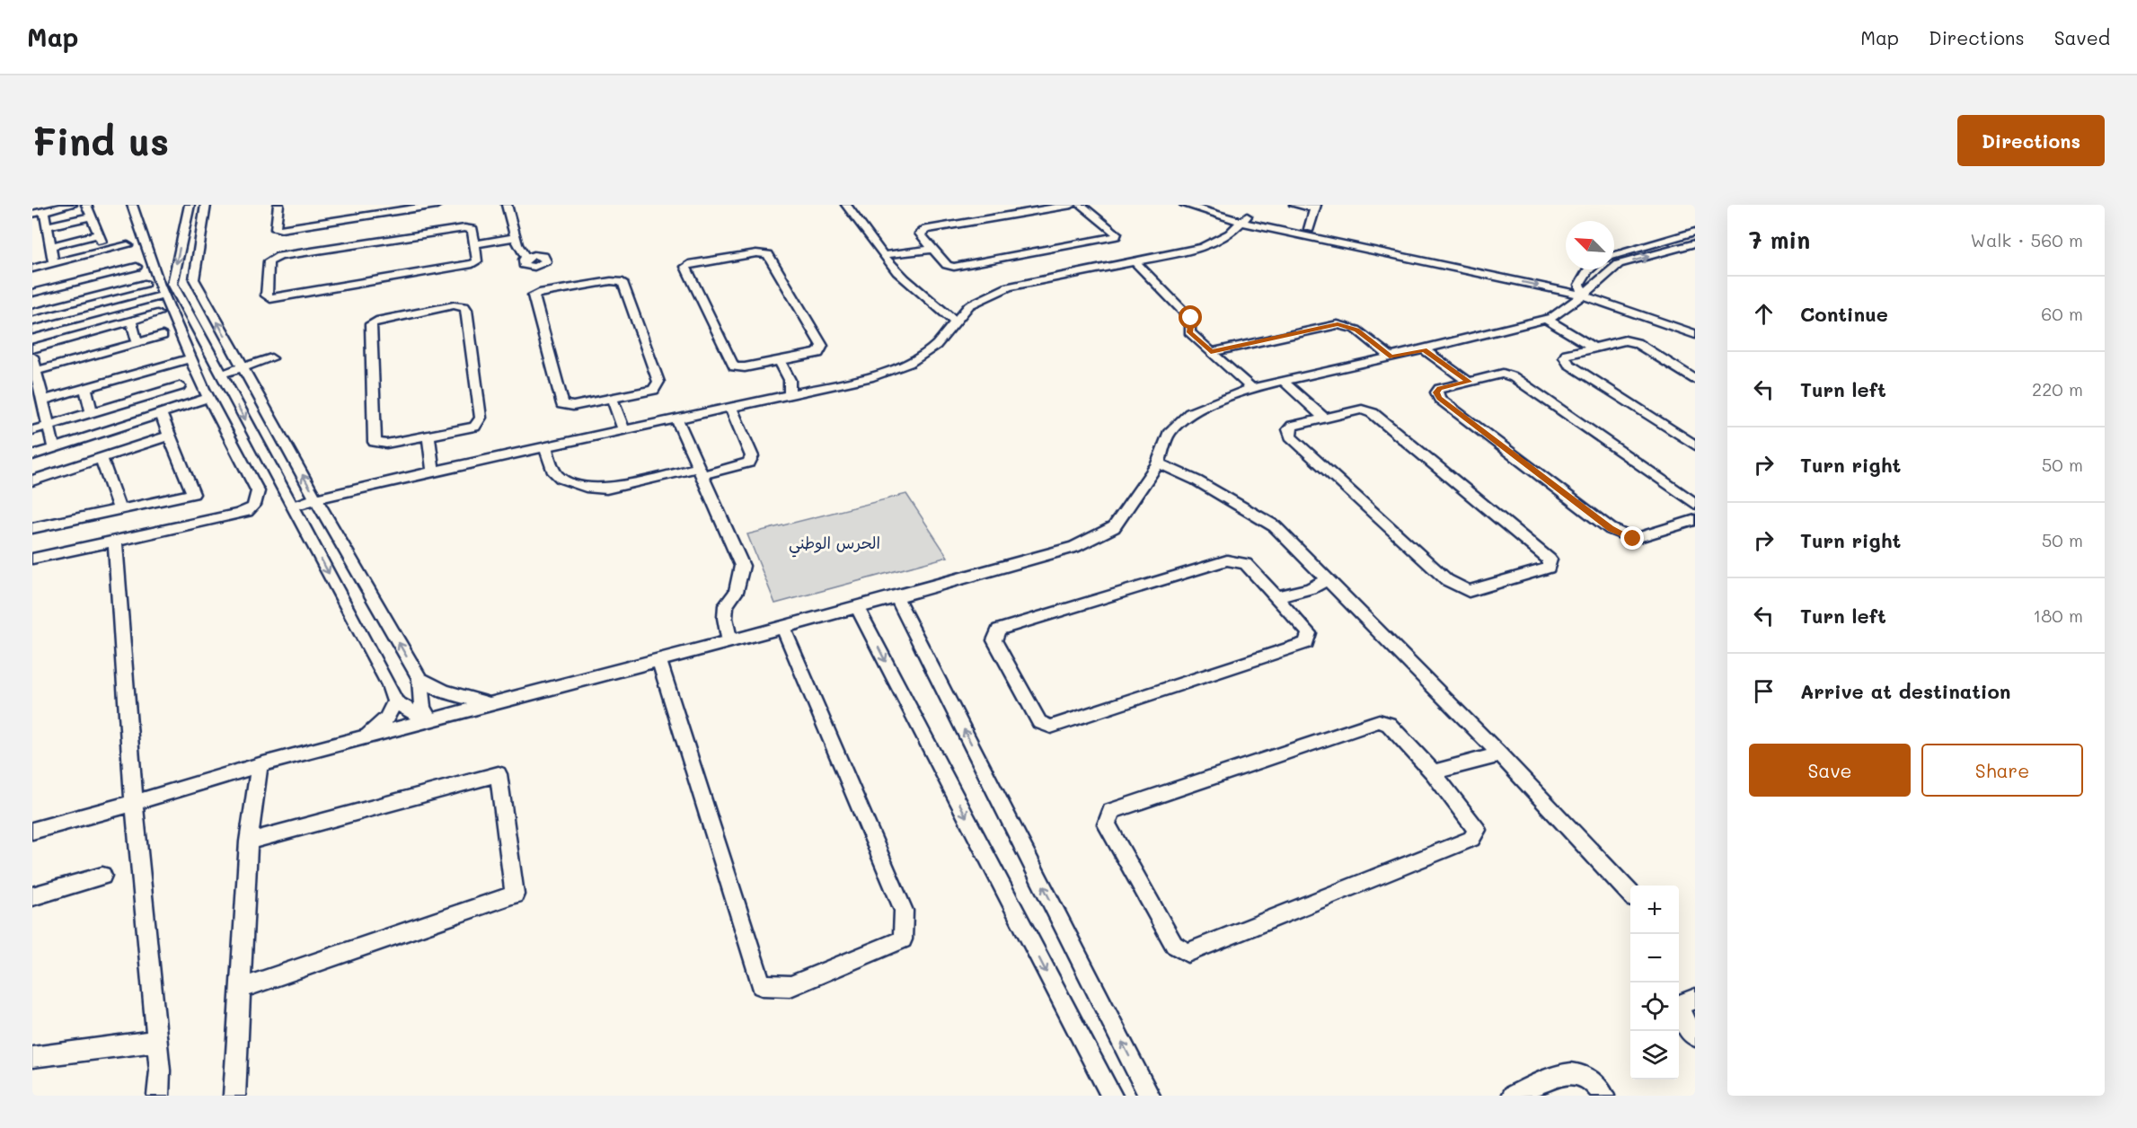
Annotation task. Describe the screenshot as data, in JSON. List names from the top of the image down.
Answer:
{
  "districts": ["الحرس الوطني"],
  "north": "top left",
  "page": {
    "header": "Map",
    "nav": ["Map", "Directions", "Saved"],
    "buttons": [
      "Directions",
      ["Save", "Share"]
    ],
    "title": "Find us",
    "heading": ["7 min", "Walk · 560 m"],
    "list": [
      ["Continue", "60 m"],
      ["Turn left", "220 m"],
      ["Turn right", "50 m"],
      ["Turn right", "50 m"],
      ["Turn left", "180 m"],
      "Arrive at destination"
    ],
    "map_buttons": ["+", "−"]
  }
}
